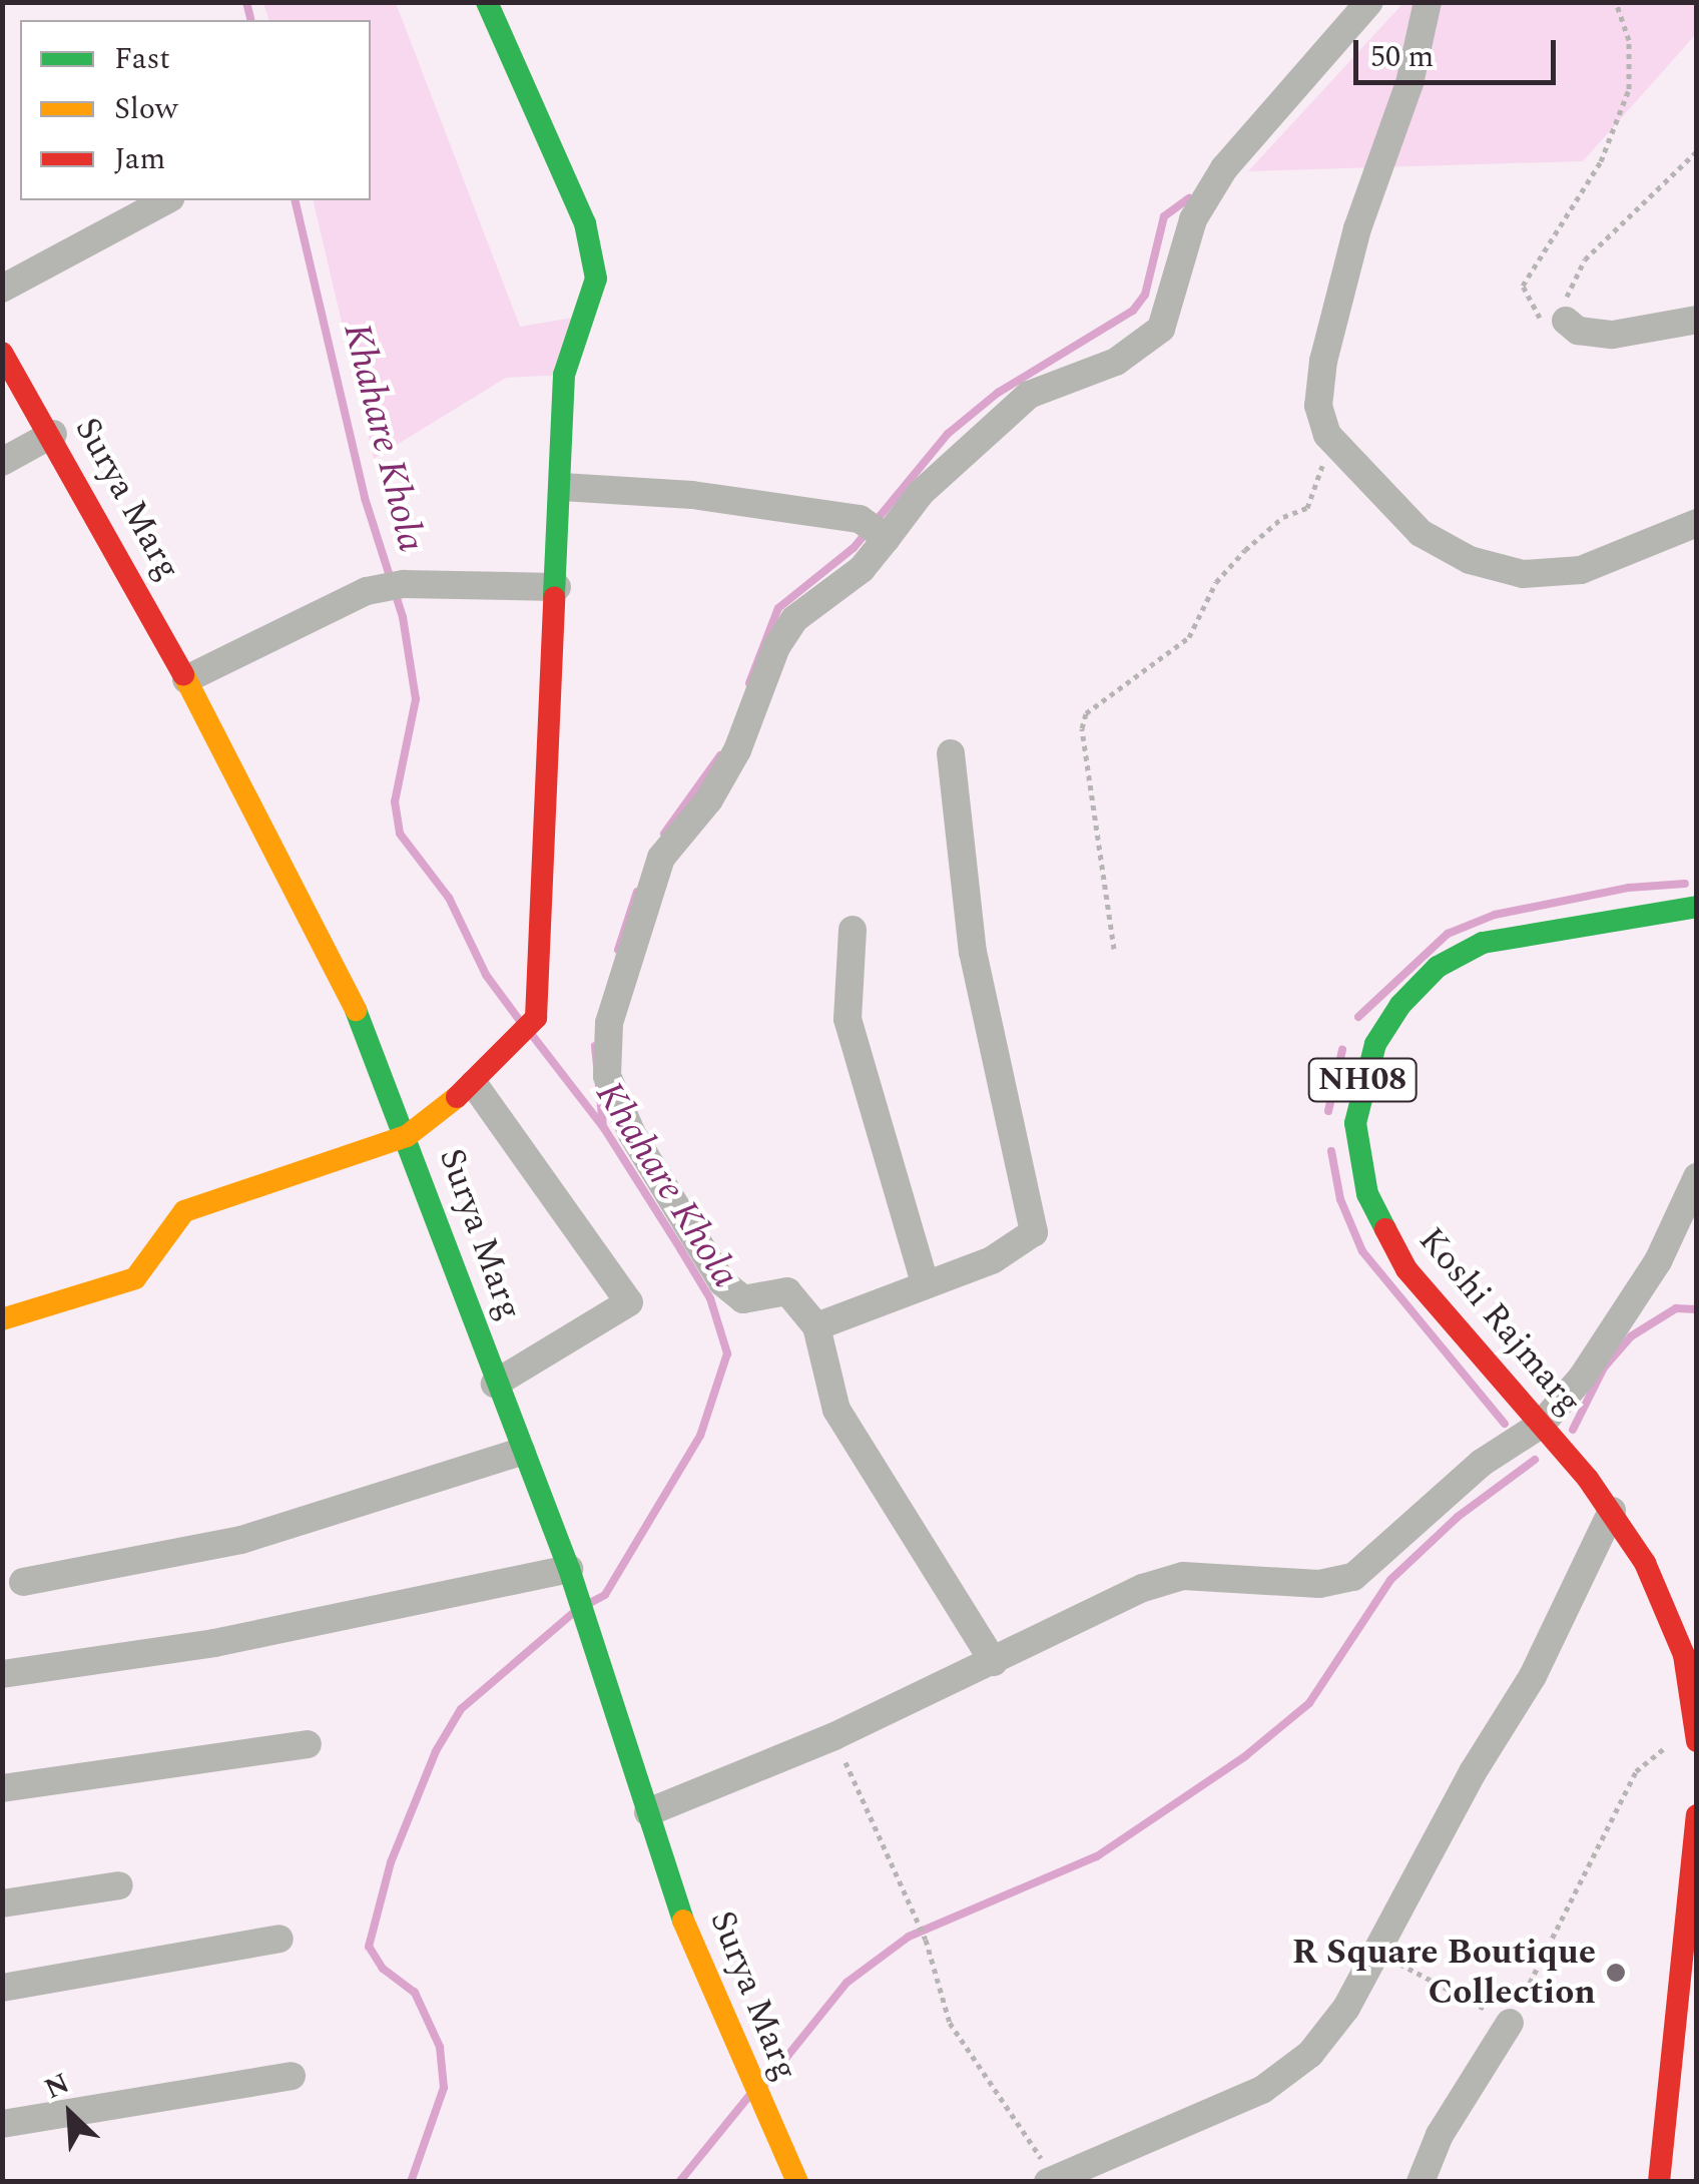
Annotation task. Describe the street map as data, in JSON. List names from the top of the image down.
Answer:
{
  "streets": {
    "street": ["Surya Marg", "NH08", "Koshi Rajmarg"]
  },
  "water": ["Khahare Khola"],
  "places": ["R Square Boutique Collection"],
  "legend": ["Fast", "Slow", "Jam"],
  "scale_bar": "50 m",
  "north": "top left"
}
